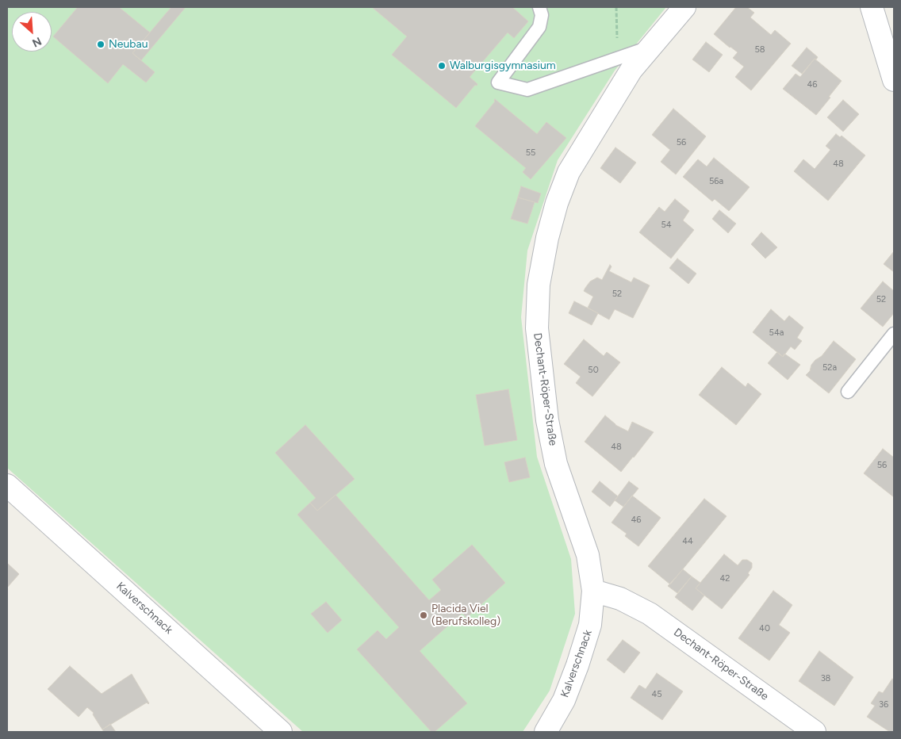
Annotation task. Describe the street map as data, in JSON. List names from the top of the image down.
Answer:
{
  "streets": {
    "street": ["Dechant-Röper-Straße", "Kalverschnack"]
  },
  "crossings": [
    ["Dechant-Röper-Straße", "Kalverschnack"]
  ],
  "places": ["Neubau", "Walburgisgymnasium", "Placida Viel (Berufskolleg)"],
  "house_numbers": [
    "58",
    "46",
    "56",
    "55",
    "48",
    "56a",
    "54",
    "52",
    "52",
    "54a",
    "52a",
    "50",
    "48",
    "56",
    "46",
    "44",
    "42",
    "40",
    "38",
    "45",
    "36"
  ],
  "north": "bottom right"
}
